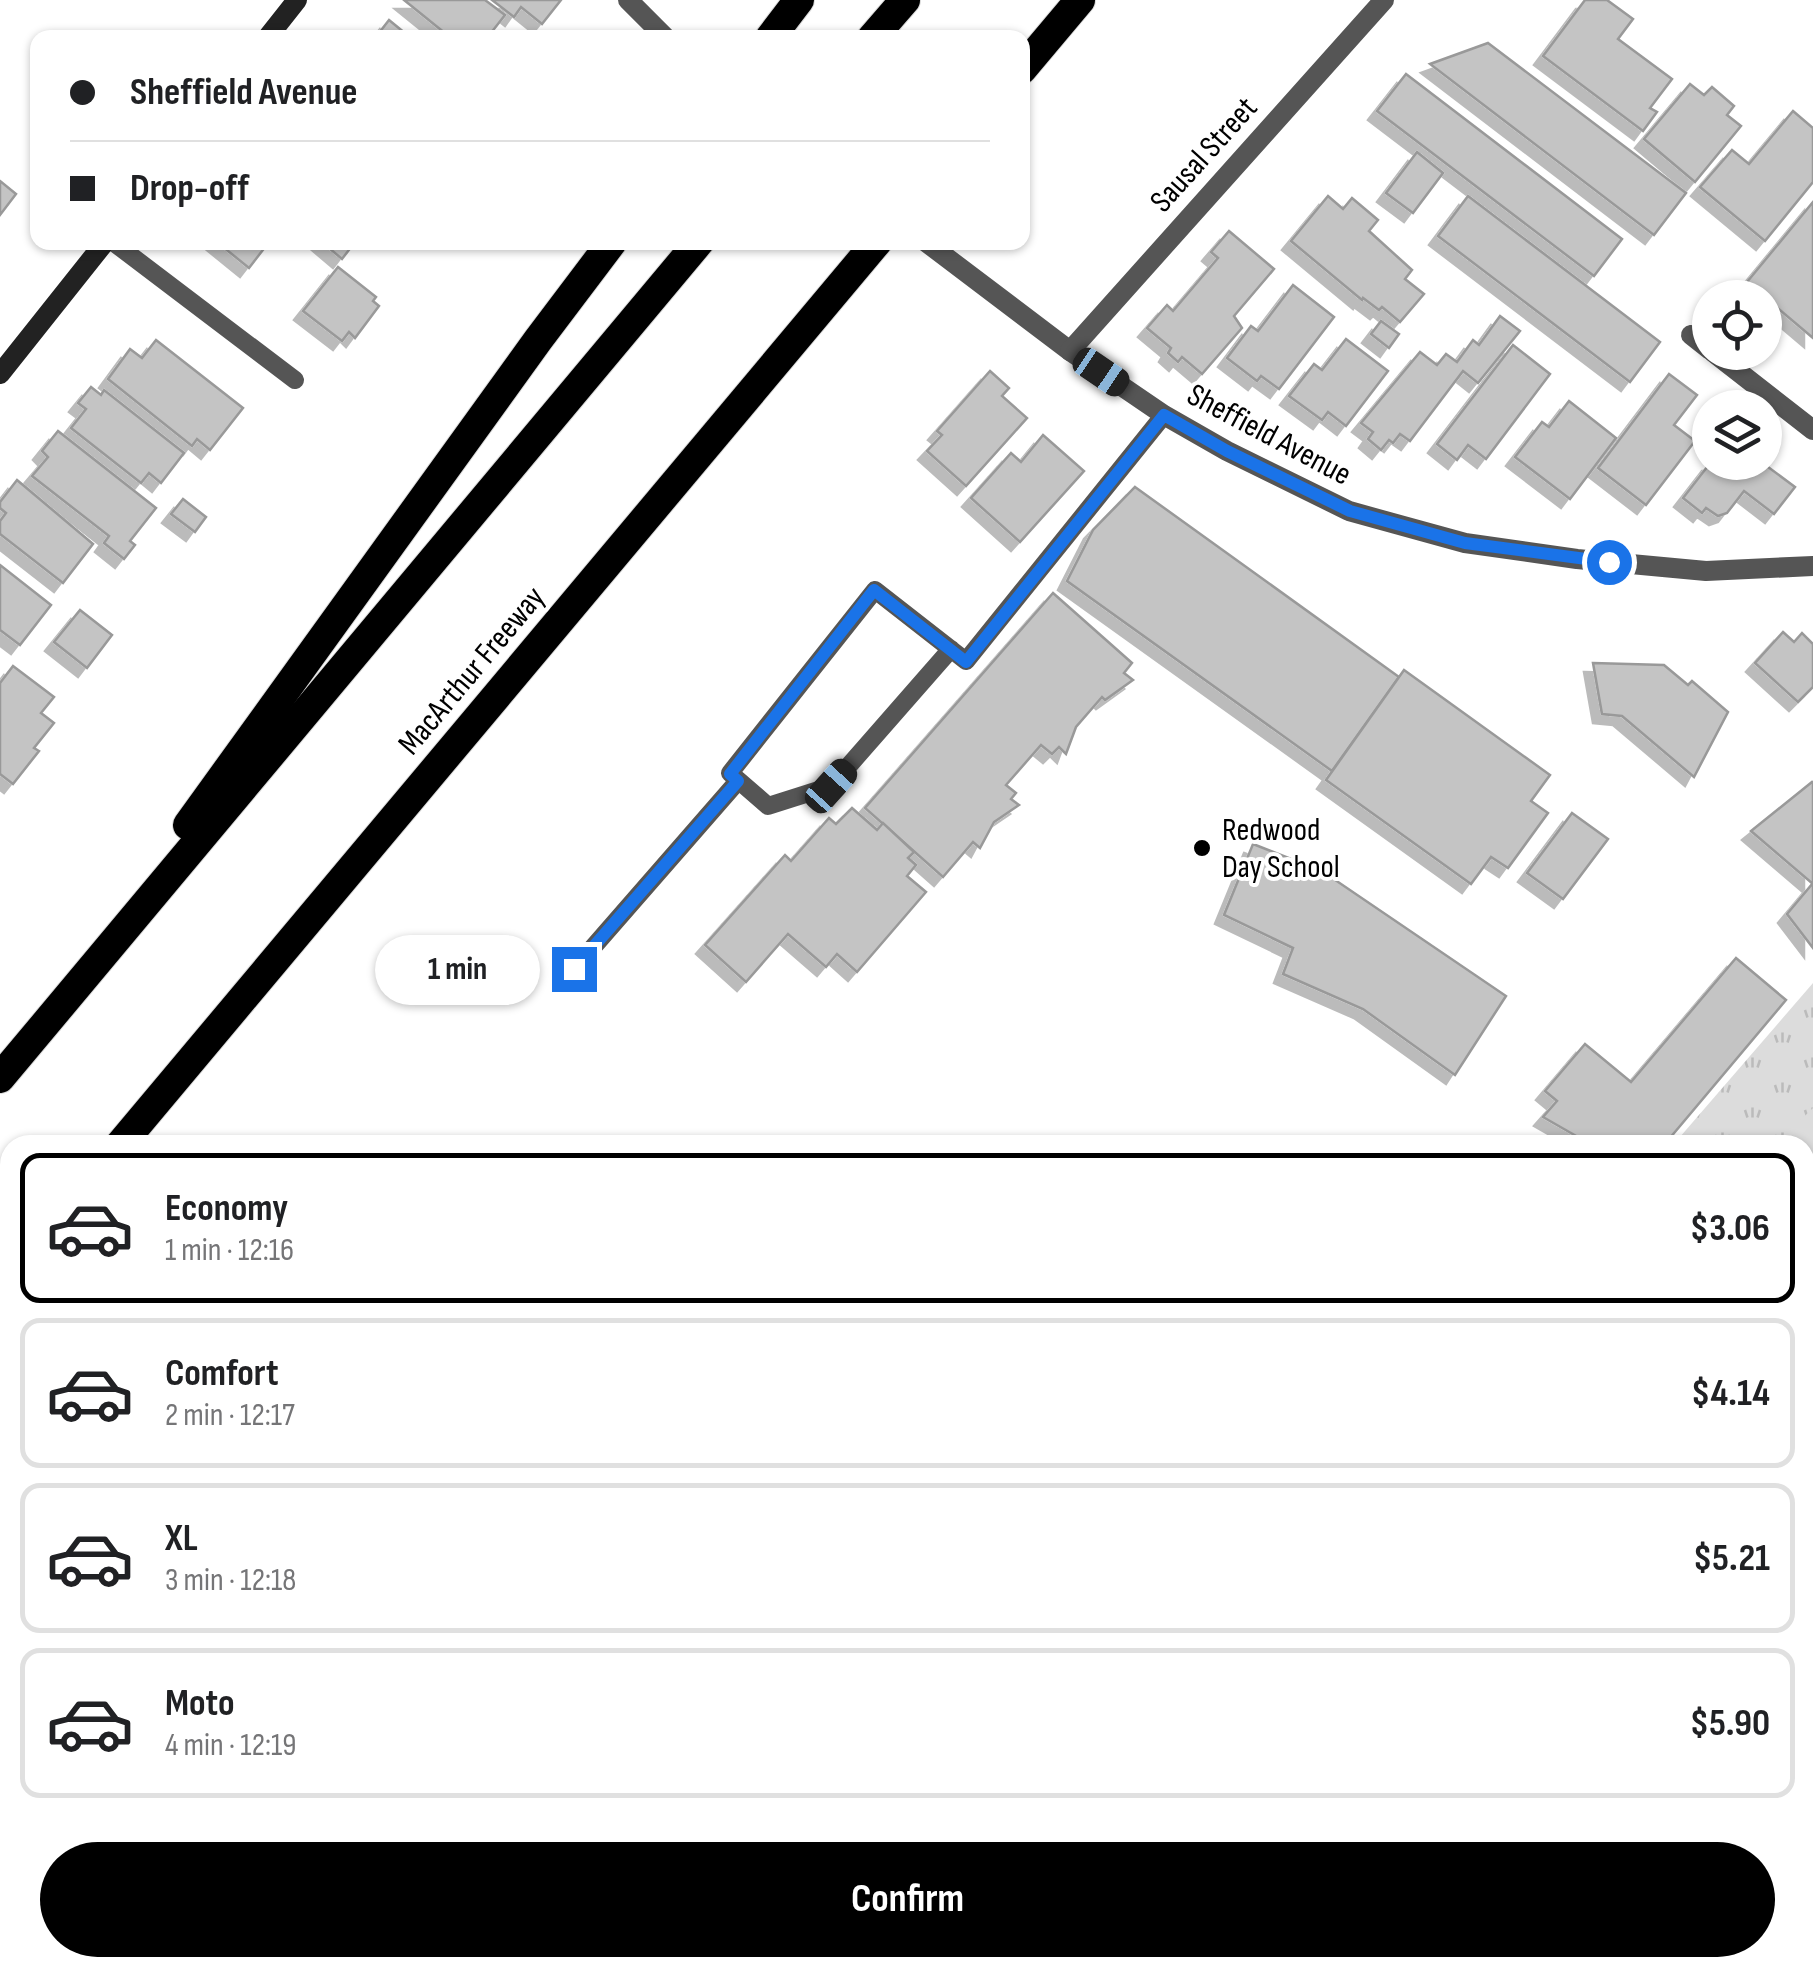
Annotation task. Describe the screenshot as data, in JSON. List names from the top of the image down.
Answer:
{
  "streets": {
    "highway": ["MacArthur Freeway"],
    "street": ["Sausal Street", "Sheffield Avenue"]
  },
  "crossings": [
    ["Sausal Street", "Sheffield Avenue"]
  ],
  "places": ["Redwood Day School"],
  "page": {
    "banner": ["Sheffield Avenue", "Drop-off"],
    "bubble": "1 min",
    "list": [
      {
        "name": "Economy",
        "note": "1 min · 12:16",
        "value": "$3.06"
      },
      {
        "name": "Comfort",
        "note": "2 min · 12:17",
        "value": "$4.14"
      },
      {
        "name": "XL",
        "note": "3 min · 12:18",
        "value": "$5.21"
      },
      {
        "name": "Moto",
        "note": "4 min · 12:19",
        "value": "$5.90"
      }
    ],
    "buttons": "Confirm"
  }
}
